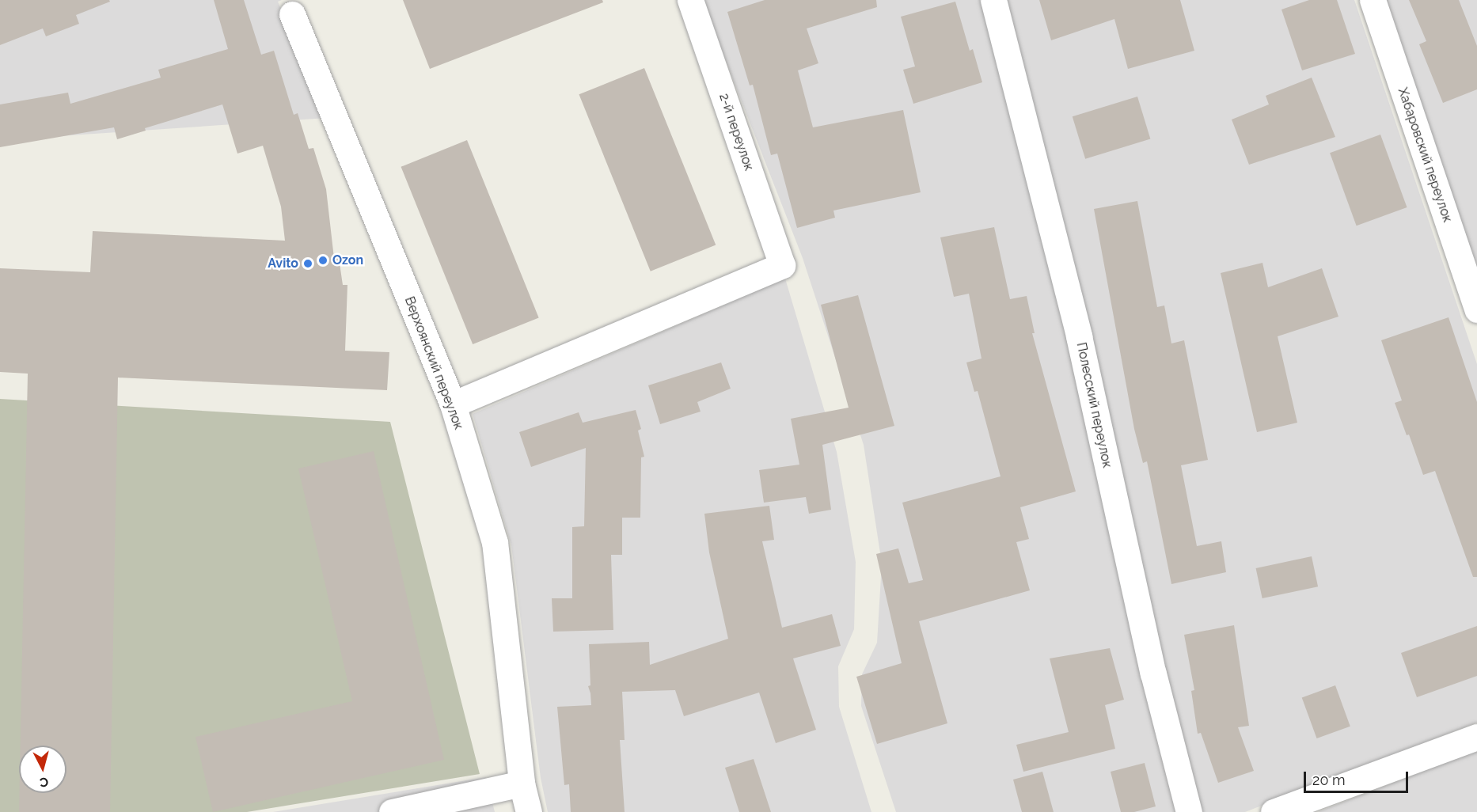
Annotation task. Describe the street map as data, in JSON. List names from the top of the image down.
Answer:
{
  "streets": {
    "street": [
      "2-й переулок",
      "Хабаровский переулок",
      "Верхоянский переулок",
      "Полесский переулок"
    ]
  },
  "crossings": [
    ["2-й переулок", "Верхоянский переулок"]
  ],
  "places": ["Ozon", "Avito"],
  "scale_bar": "20 m",
  "north": "bottom"
}
